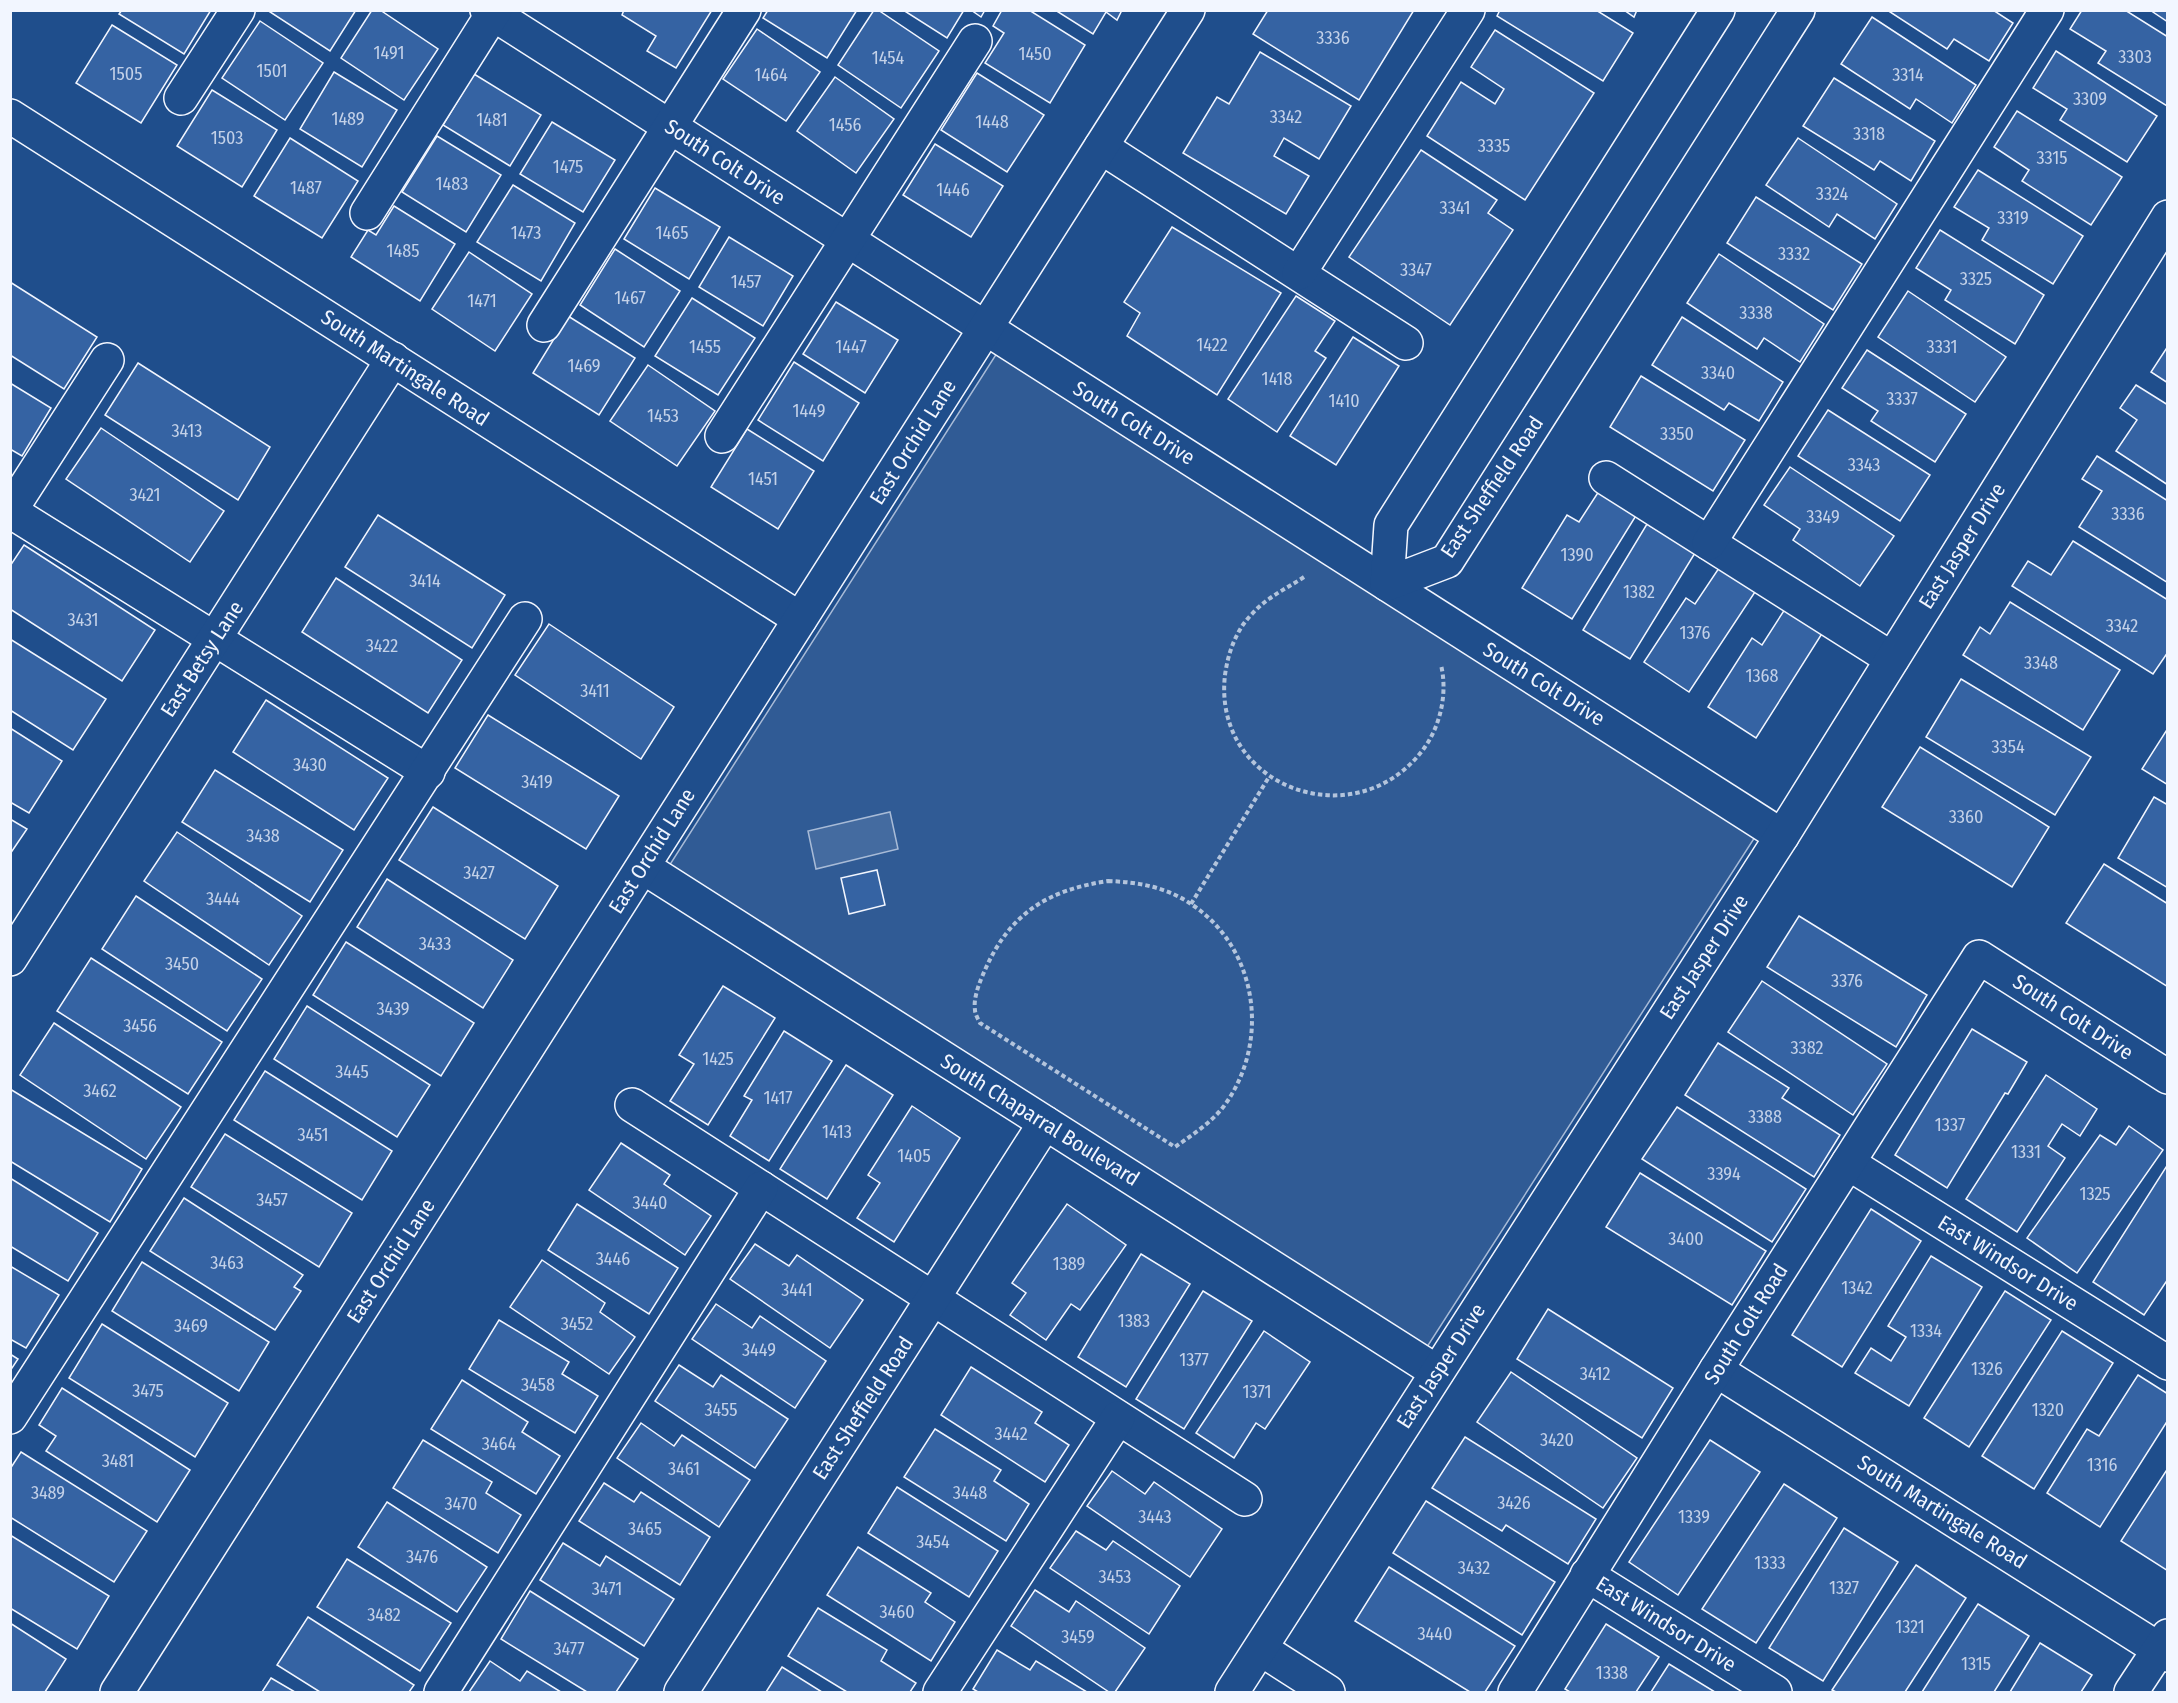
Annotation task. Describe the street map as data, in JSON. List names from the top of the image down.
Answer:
{
  "streets": {
    "street": [
      "South Colt Drive",
      "South Martingale Road",
      "East Orchid Lane",
      "East Sheffield Road",
      "East Jasper Drive",
      "East Betsy Lane",
      "South Chaparral Boulevard",
      "East Windsor Drive",
      "South Colt Road"
    ]
  },
  "crossings": [
    ["South Colt Drive", "East Orchid Lane"],
    ["South Colt Drive", "East Sheffield Road"],
    ["South Colt Drive", "East Jasper Drive"],
    ["South Colt Drive", "South Colt Road"],
    ["South Martingale Road", "East Orchid Lane"],
    ["South Martingale Road", "East Betsy Lane"],
    ["South Martingale Road", "South Colt Road"],
    ["East Orchid Lane", "South Chaparral Boulevard"],
    ["East Sheffield Road", "South Chaparral Boulevard"],
    ["East Jasper Drive", "South Chaparral Boulevard"],
    ["East Windsor Drive", "South Colt Road"]
  ],
  "house_numbers": [
    "3336",
    "1491",
    "1450",
    "3303",
    "1454",
    "1501",
    "1505",
    "1464",
    "3314",
    "3309",
    "3342",
    "1489",
    "1481",
    "1448",
    "1456",
    "3318",
    "1503",
    "3335",
    "3315",
    "1475",
    "1483",
    "1487",
    "1446",
    "3324",
    "3341",
    "3319",
    "1473",
    "1465",
    "1485",
    "3332",
    "3347",
    "3325",
    "1457",
    "1467",
    "1471",
    "3338",
    "1422",
    "1455",
    "1447",
    "3331",
    "1469",
    "3340",
    "1418",
    "3337",
    "1410",
    "1449",
    "1453",
    "3413",
    "3350",
    "3343",
    "1451",
    "3421",
    "3336",
    "3349",
    "1390",
    "3414",
    "1382",
    "3431",
    "3342",
    "1376",
    "3422",
    "3348",
    "1368",
    "3411",
    "3354",
    "3430",
    "3419",
    "3360",
    "3438",
    "3427",
    "3444",
    "3433",
    "3450",
    "3376",
    "3439",
    "3456",
    "3382",
    "1425",
    "3445",
    "3462",
    "1417",
    "3388",
    "1337",
    "1413",
    "3451",
    "1331",
    "1405",
    "3394",
    "1325",
    "3457",
    "3440",
    "3400",
    "3446",
    "3463",
    "1389",
    "1342",
    "3441",
    "1383",
    "3452",
    "3469",
    "1334",
    "3449",
    "1377",
    "1326",
    "3412",
    "3458",
    "3475",
    "1371",
    "3455",
    "1320",
    "3442",
    "3420",
    "3464",
    "3481",
    "1316",
    "3461",
    "3489",
    "3448",
    "3426",
    "3470",
    "3443",
    "1339",
    "3465",
    "3454",
    "3476",
    "1333",
    "3432",
    "3453",
    "1327",
    "3471",
    "3460",
    "3482",
    "1321",
    "3440",
    "3459",
    "3477",
    "1315",
    "1338"
  ]
}
